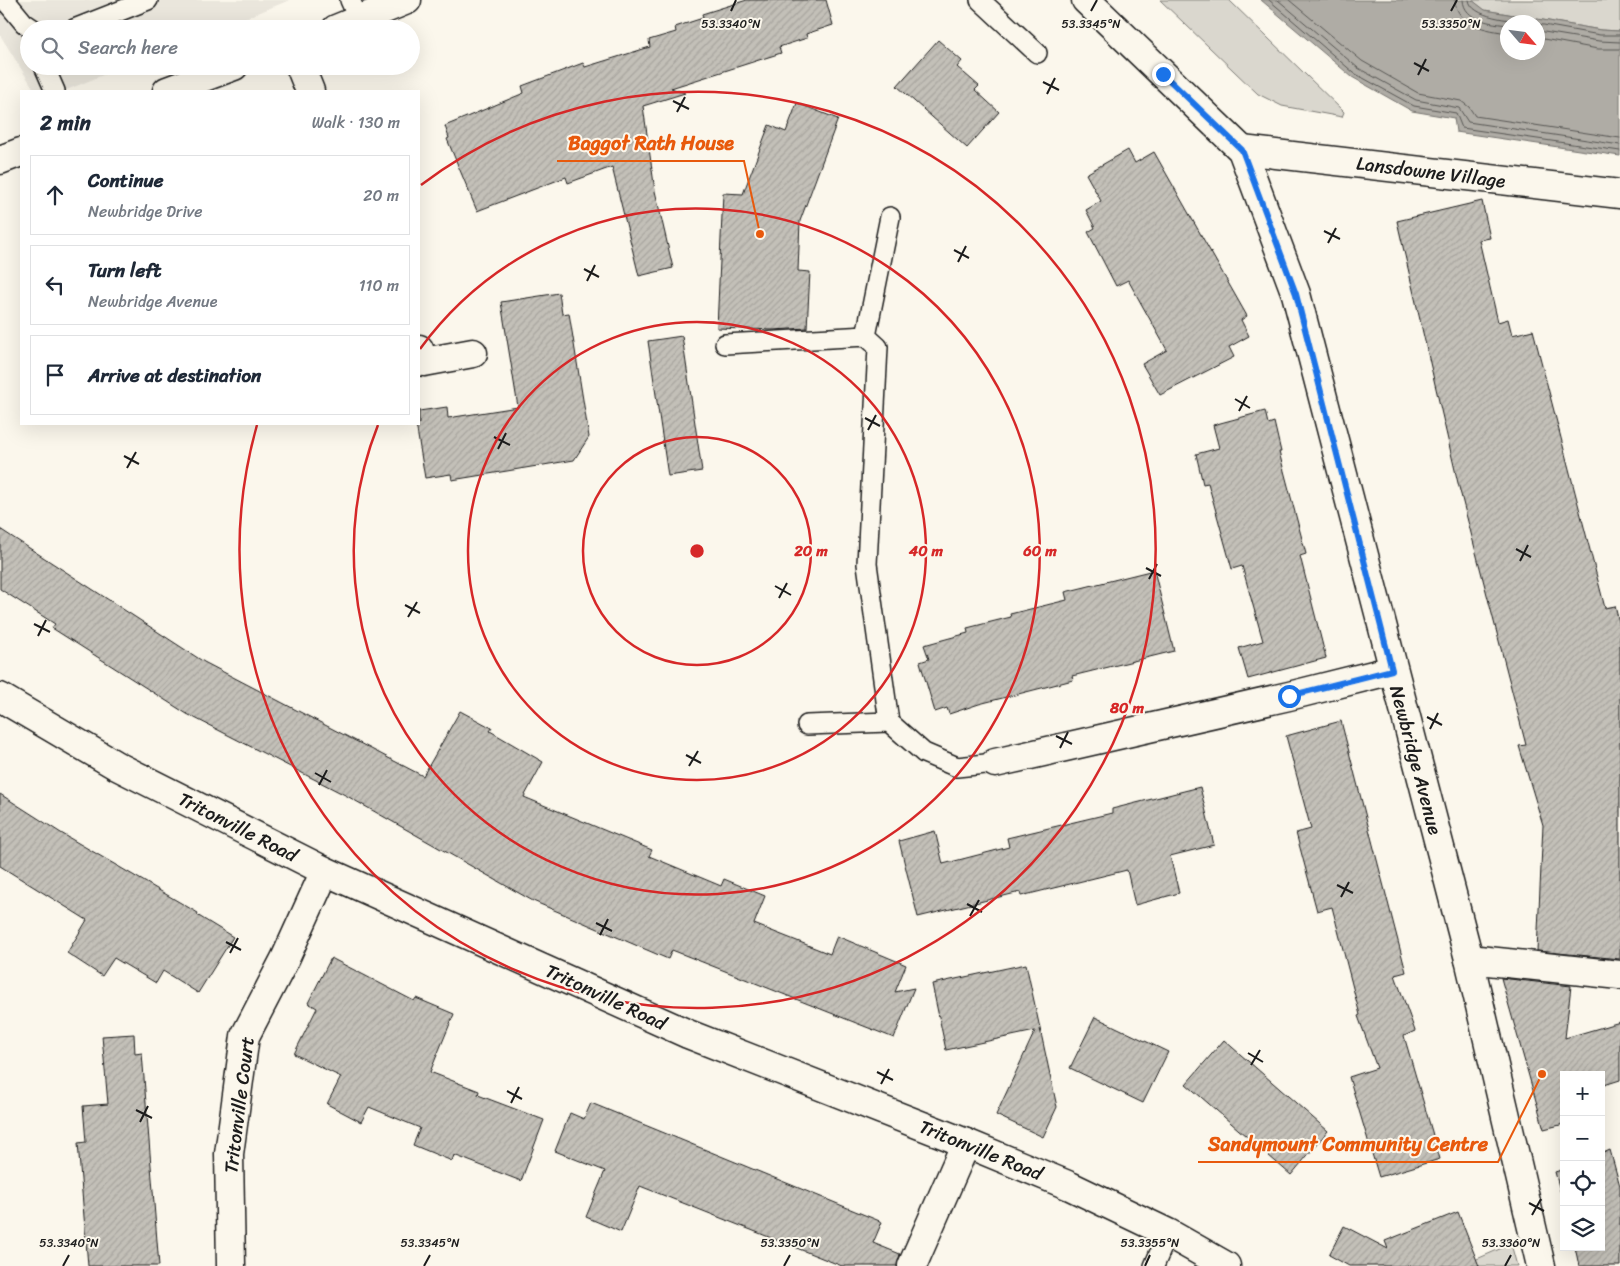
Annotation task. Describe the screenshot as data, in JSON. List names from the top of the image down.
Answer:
{
  "streets": {
    "street": [
      "Lansdowne Village",
      "Newbridge Avenue",
      "Tritonville Road",
      "Tritonville Court"
    ]
  },
  "crossings": [
    ["Lansdowne Village", "Newbridge Avenue"],
    ["Tritonville Road", "Tritonville Court"]
  ],
  "places": ["Baggot Rath House", "Sandymount Community Centre"],
  "north": "bottom right",
  "page": {
    "search": "Search here",
    "heading": ["2 min", "Walk · 130 m"],
    "list": [
      ["Continue", "Newbridge Drive", "20 m"],
      ["Turn left", "Newbridge Avenue", "110 m"],
      "Arrive at destination"
    ],
    "map_buttons": ["+", "−"]
  },
  "coordinates": [
    "53.3340°N",
    "53.3345°N",
    "53.3350°N",
    "53.3355°N",
    "53.3360°N"
  ],
  "rings": [
    "20 m",
    "40 m",
    "60 m",
    "80 m"
  ]
}
